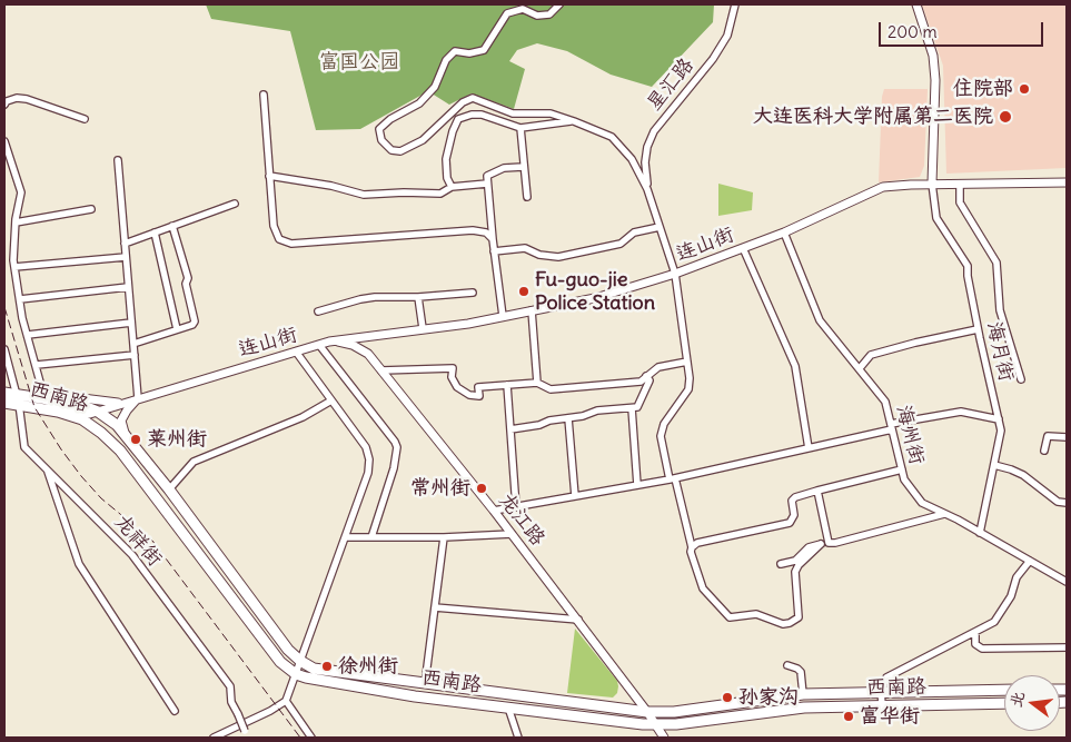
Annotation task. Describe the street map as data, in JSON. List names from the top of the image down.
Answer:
{
  "streets": {
    "main road": ["西南路"],
    "street": [
      "星汇路",
      "连山街",
      "海月街",
      "海州街",
      "龙江路",
      "龙祥街"
    ]
  },
  "crossings": [
    ["连山街", "海月街"],
    ["连山街", "西南路"],
    ["连山街", "海州街"],
    ["连山街", "龙江路"],
    ["海月街", "海州街"],
    ["西南路", "龙江路"],
    ["西南路", "龙祥街"]
  ],
  "parks": ["富国公园"],
  "places": [
    "住院部",
    "大连医科大学附属第二医院",
    "Fu-guo-jie Police Station",
    "莱州街",
    "常州街",
    "徐州街",
    "孙家沟",
    "富华街"
  ],
  "scale_bar": "200 m",
  "north": "left"
}
